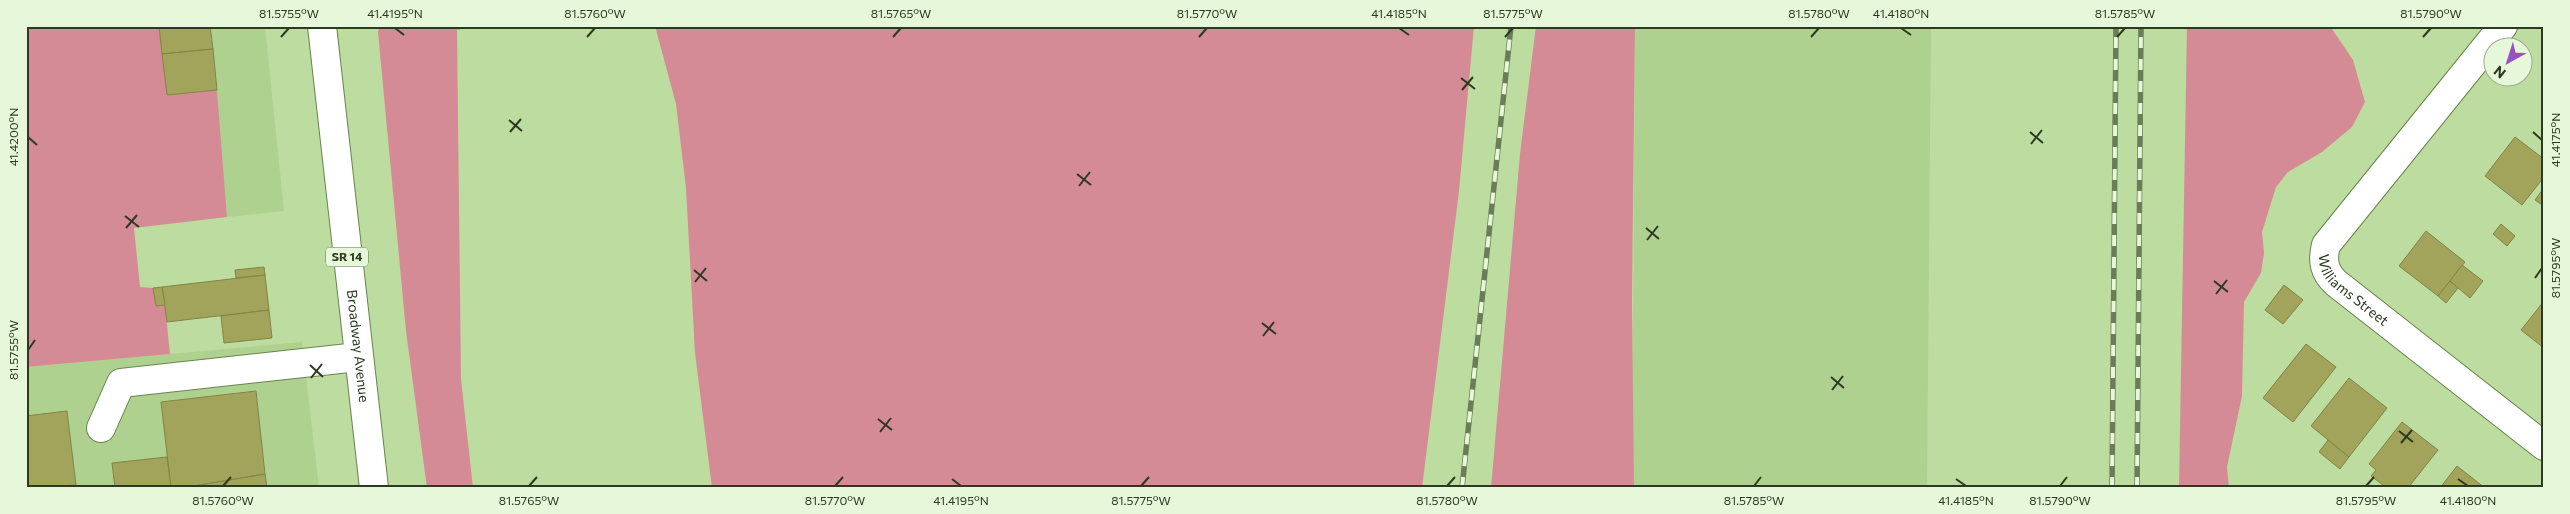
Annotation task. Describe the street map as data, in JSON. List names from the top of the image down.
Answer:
{
  "streets": {
    "street": ["SR 14", "Williams Street", "Broadway Avenue"]
  },
  "north": "bottom left",
  "coordinates": [
    "81.5755°W",
    "41.4195°N",
    "81.5760°W",
    "81.5765°W",
    "81.5770°W",
    "41.4185°N",
    "81.5775°W",
    "81.5780°W",
    "41.4180°N",
    "81.5785°W",
    "81.5790°W",
    "41.4200°N",
    "41.4175°N",
    "81.5795°W"
  ]
}
